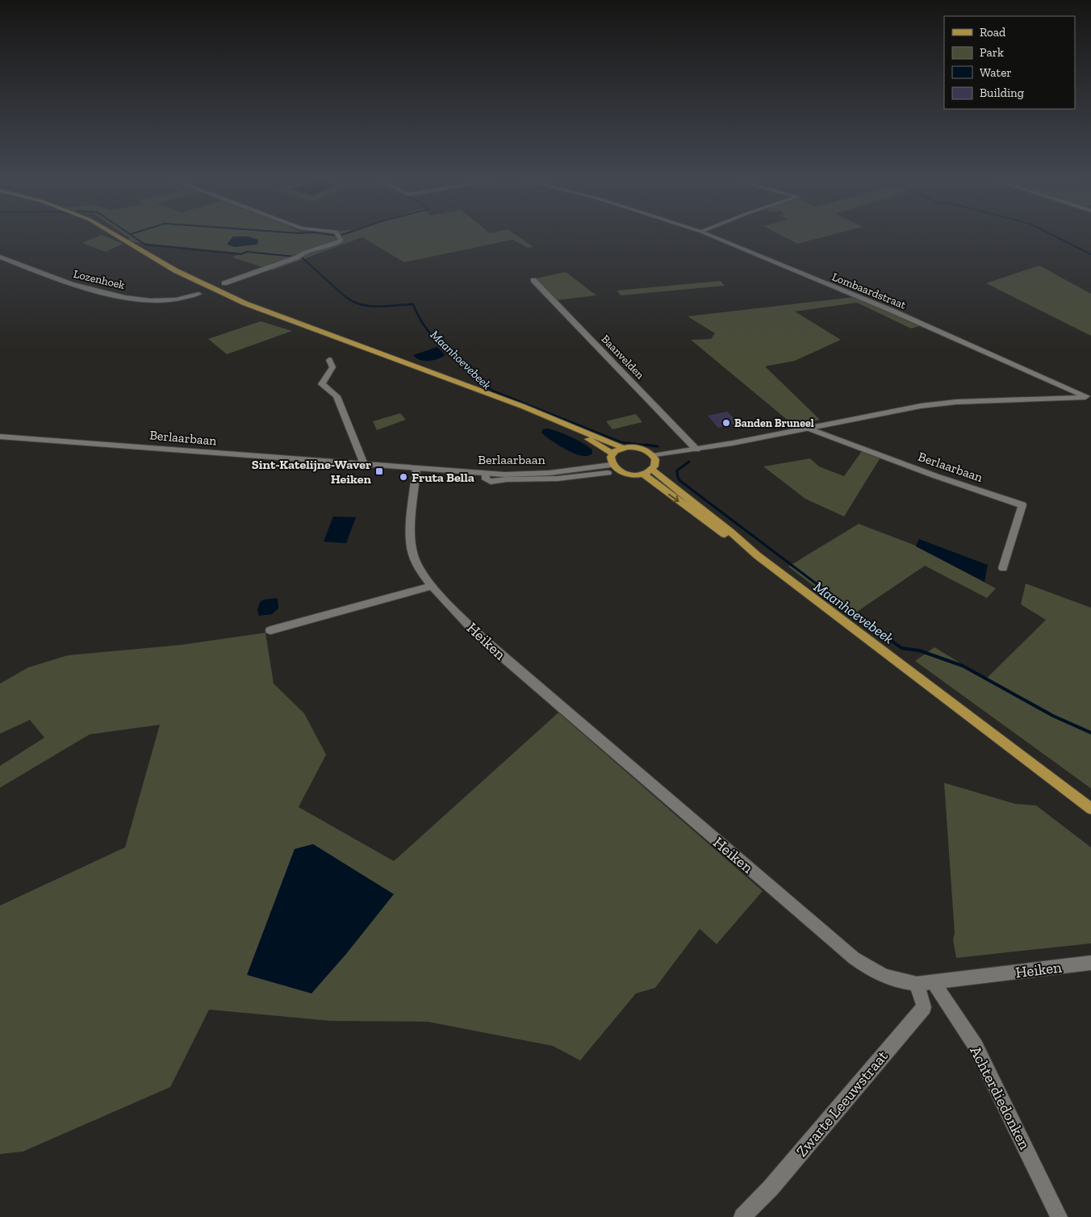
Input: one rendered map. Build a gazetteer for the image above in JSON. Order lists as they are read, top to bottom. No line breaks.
{"streets":{"street":["Lozenhoek","Lombaardstraat","Baanvelden","Berlaarbaan","Heiken","Achterdiedonken","Zwarte Leeuwstraat"]},"crossings":[["Berlaarbaan","Heiken"],["Heiken","Achterdiedonken"],["Heiken","Zwarte Leeuwstraat"]],"water":["Maanhoevebeek"],"places":{"other":["Banden Bruneel","Fruta Bella"],"transit":["Sint-Katelijne-Waver Heiken"]},"legend":["Road","Park","Water","Building"]}
